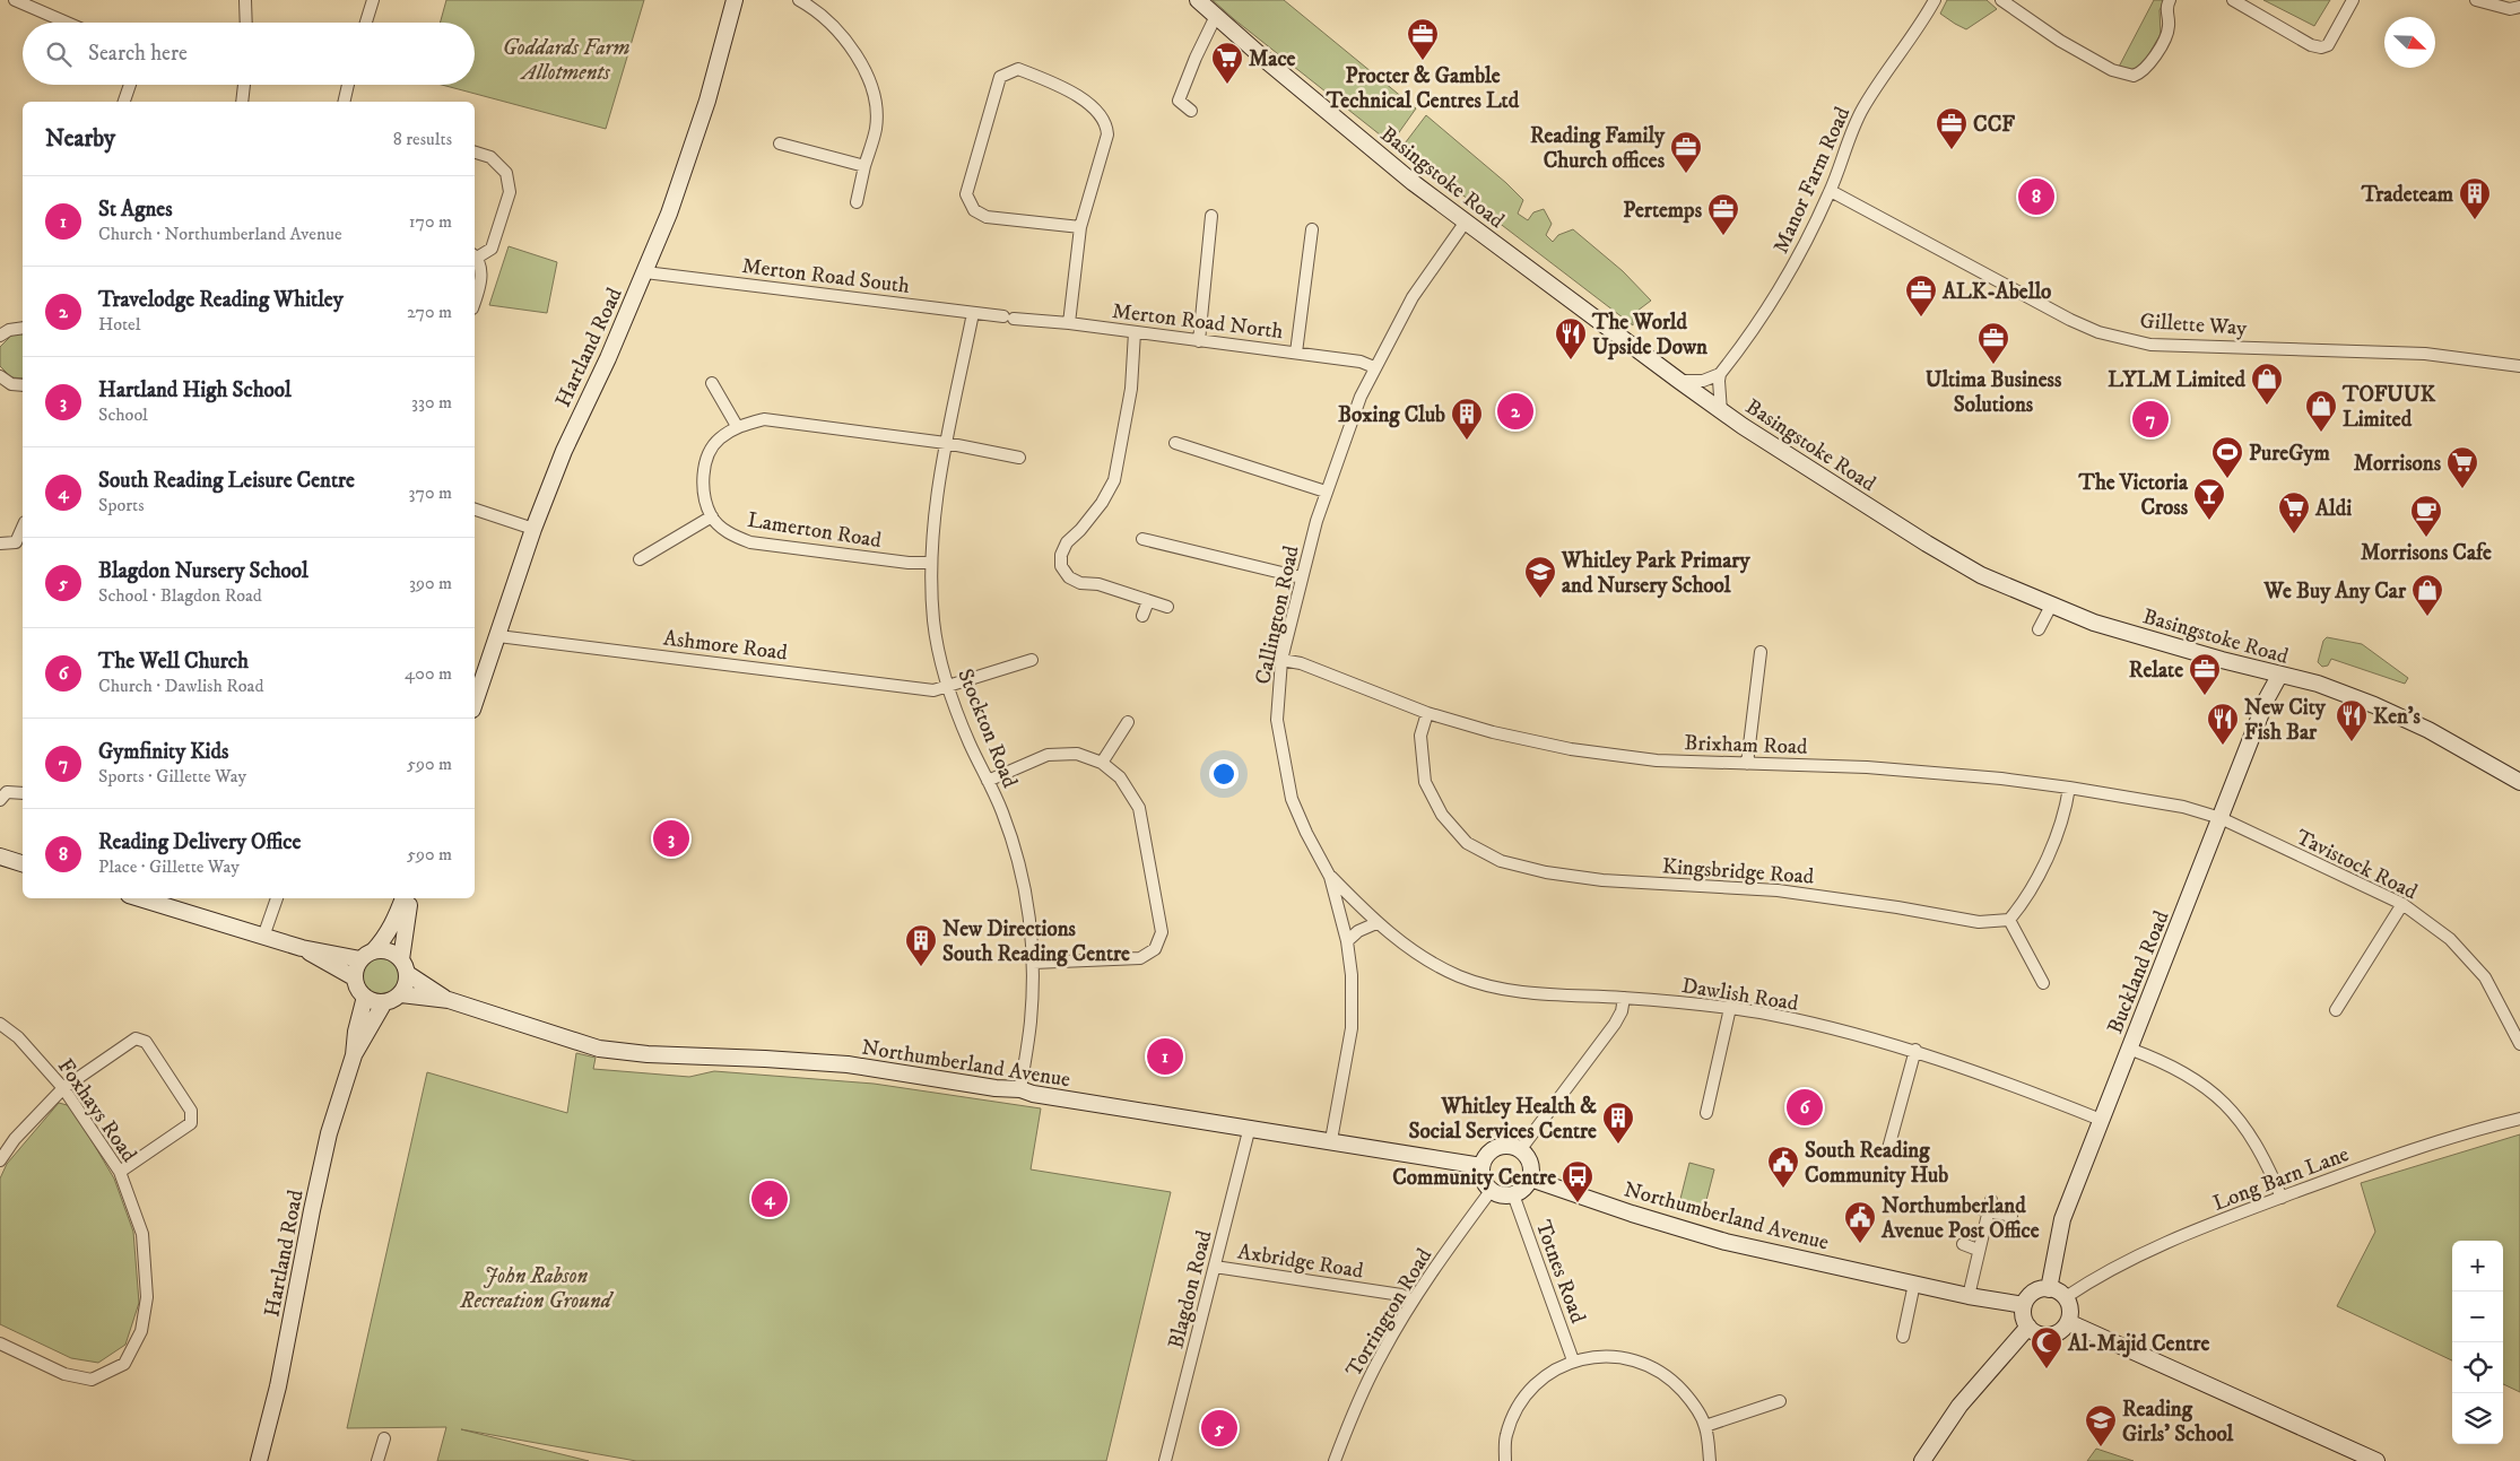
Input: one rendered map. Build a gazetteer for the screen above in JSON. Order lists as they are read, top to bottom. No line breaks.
{"streets":{"street":["Basingstoke Road","Manor Farm Road","Merton Road South","Merton Road North","Gillette Way","Hartland Road","Lamerton Road","Callington Road","Ashmore Road","Stockton Road","Brixham Road","Tavistock Road","Kingsbridge Road","Buckland Road","Dawlish Road","Northumberland Avenue","Foxhays Road","Long Barn Lane","Axbridge Road","Totnes Road","Blagdon Road","Torrington Road"]},"crossings":[["Basingstoke Road","Callington Road"],["Basingstoke Road","Buckland Road"],["Manor Farm Road","Gillette Way"],["Merton Road South","Merton Road North"],["Merton Road South","Hartland Road"],["Merton Road South","Stockton Road"],["Merton Road North","Callington Road"],["Hartland Road","Ashmore Road"],["Hartland Road","Northumberland Avenue"],["Lamerton Road","Stockton Road"],["Callington Road","Brixham Road"],["Callington Road","Dawlish Road"],["Callington Road","Northumberland Avenue"],["Ashmore Road","Stockton Road"],["Stockton Road","Northumberland Avenue"],["Brixham Road","Tavistock Road"],["Brixham Road","Kingsbridge Road"],["Brixham Road","Buckland Road"],["Tavistock Road","Buckland Road"],["Buckland Road","Dawlish Road"],["Buckland Road","Northumberland Avenue"],["Buckland Road","Long Barn Lane"],["Northumberland Avenue","Long Barn Lane"],["Northumberland Avenue","Totnes Road"],["Northumberland Avenue","Blagdon Road"],["Northumberland Avenue","Torrington Road"],["Axbridge Road","Blagdon Road"],["Axbridge Road","Torrington Road"],["Totnes Road","Torrington Road"]],"parks":["Goddards Farm Allotments","John Rabson Recreation Ground"],"places":{"office":["Procter & Gamble Technical Centres Ltd","CCF","Reading Family Church offices","Pertemps","ALK-Abello","Ultima Business Solutions","Relate"],"supermarket":["Mace","Morrisons","Aldi"],"building":["Tradeteam","Boxing Club","New Directions South Reading Centre","Whitley Health & Social Services Centre"],"restaurant":["The World Upside Down","Ken's","New City Fish Bar"],"shop":["LYLM Limited","TOFUUK Limited","We Buy Any Car"],"sports":["PureGym"],"bar":["The Victoria Cross"],"cafe":["Morrisons Cafe"],"school or university":["Whitley Park Primary and Nursery School","Reading Girls' School"],"public building":["South Reading Community Hub","Northumberland Avenue Post Office"],"bus stop":["Community Centre"],"mosque":["Al-Majid Centre"]},"north":"bottom right","page":{"search":"Search here","heading":["Nearby","8 results"],"list":[{"mark":"1","name":"St Agnes","note":"Church · Northumberland Avenue","value":"170 m"},{"mark":"2","name":"Travelodge Reading Whitley","note":"Hotel","value":"270 m"},{"mark":"3","name":"Hartland High School","note":"School","value":"330 m"},{"mark":"4","name":"South Reading Leisure Centre","note":"Sports","value":"370 m"},{"mark":"5","name":"Blagdon Nursery School","note":"School · Blagdon Road","value":"390 m"},{"mark":"6","name":"The Well Church","note":"Church · Dawlish Road","value":"400 m"},{"mark":"7","name":"Gymfinity Kids","note":"Sports · Gillette Way","value":"590 m"},{"mark":"8","name":"Reading Delivery Office","note":"Place · Gillette Way","value":"590 m"}],"pins":["8","2","7","3","1","6","4","5"],"map_buttons":["+","−"]}}
